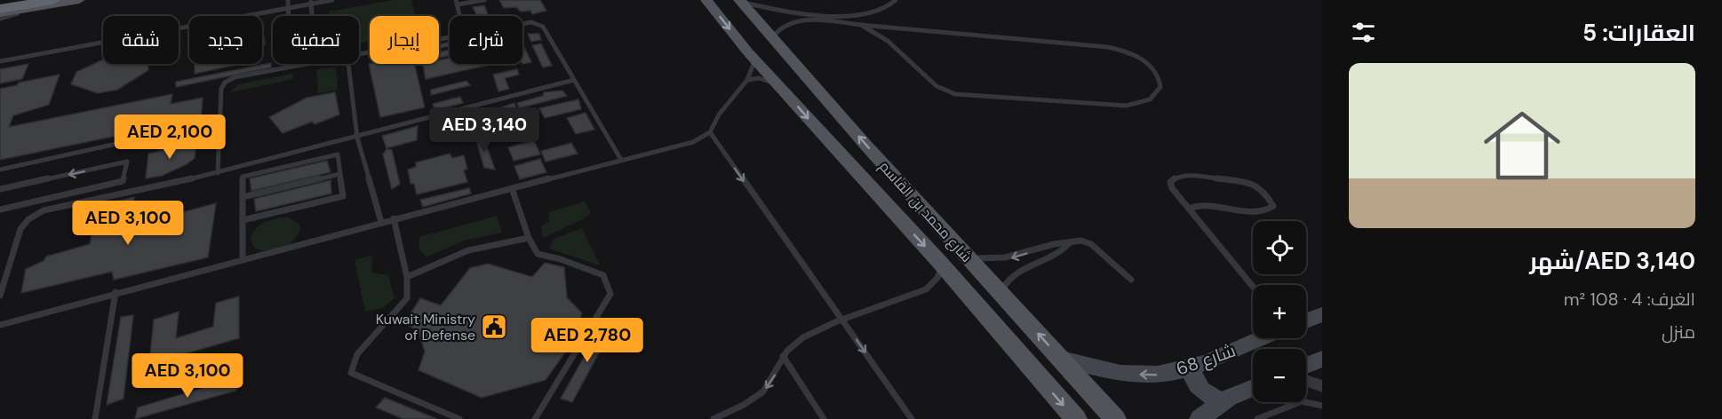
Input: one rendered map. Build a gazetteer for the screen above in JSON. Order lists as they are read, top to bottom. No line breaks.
{"streets":{"main road":["شارع محمد بن القاسم"],"street":["شارع 68"]},"crossings":[["شارع محمد بن القاسم","شارع 68"]],"one_way":["شارع 68"],"places":{"public building":["Kuwait Ministry of Defense"]},"page":{"heading":"العقارات: 5","chip":["شراء","إيجار","تصفية","جديد","شقة"],"list":[{"name":"AED 3,140/شهر","note":"الغرف: 4 · 108 m² · منزل"}],"price":["AED 3,140","AED 2,100","AED 3,100","AED 2,780","AED 3,100"],"map_buttons":["+","−"]}}
